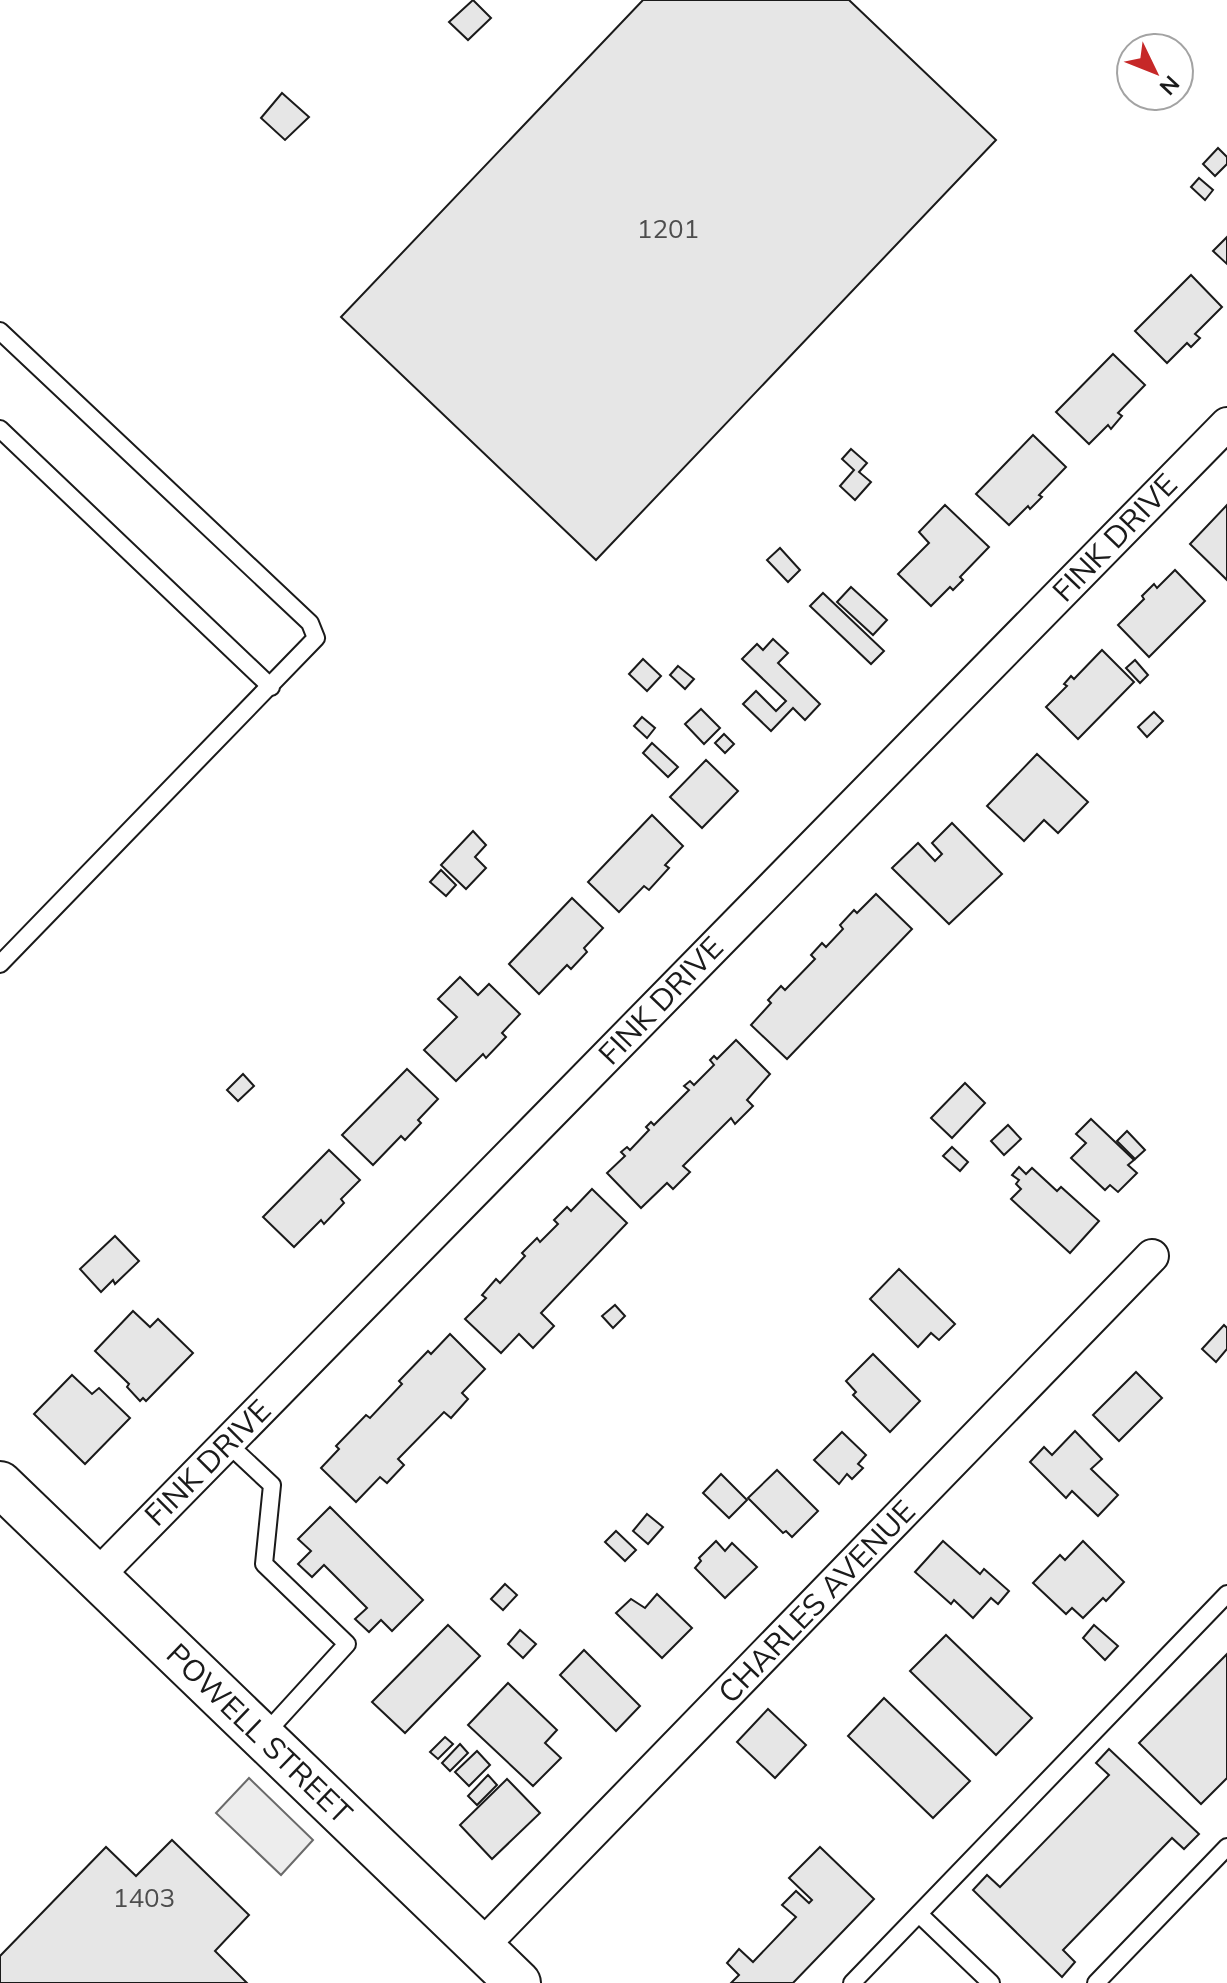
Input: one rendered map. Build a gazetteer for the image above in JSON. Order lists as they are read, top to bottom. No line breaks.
{"streets":{"street":["FINK DRIVE","CHARLES AVENUE","POWELL STREET"]},"crossings":[["FINK DRIVE","POWELL STREET"],["CHARLES AVENUE","POWELL STREET"]],"house_numbers":["1201","1403"],"north":"bottom right"}
